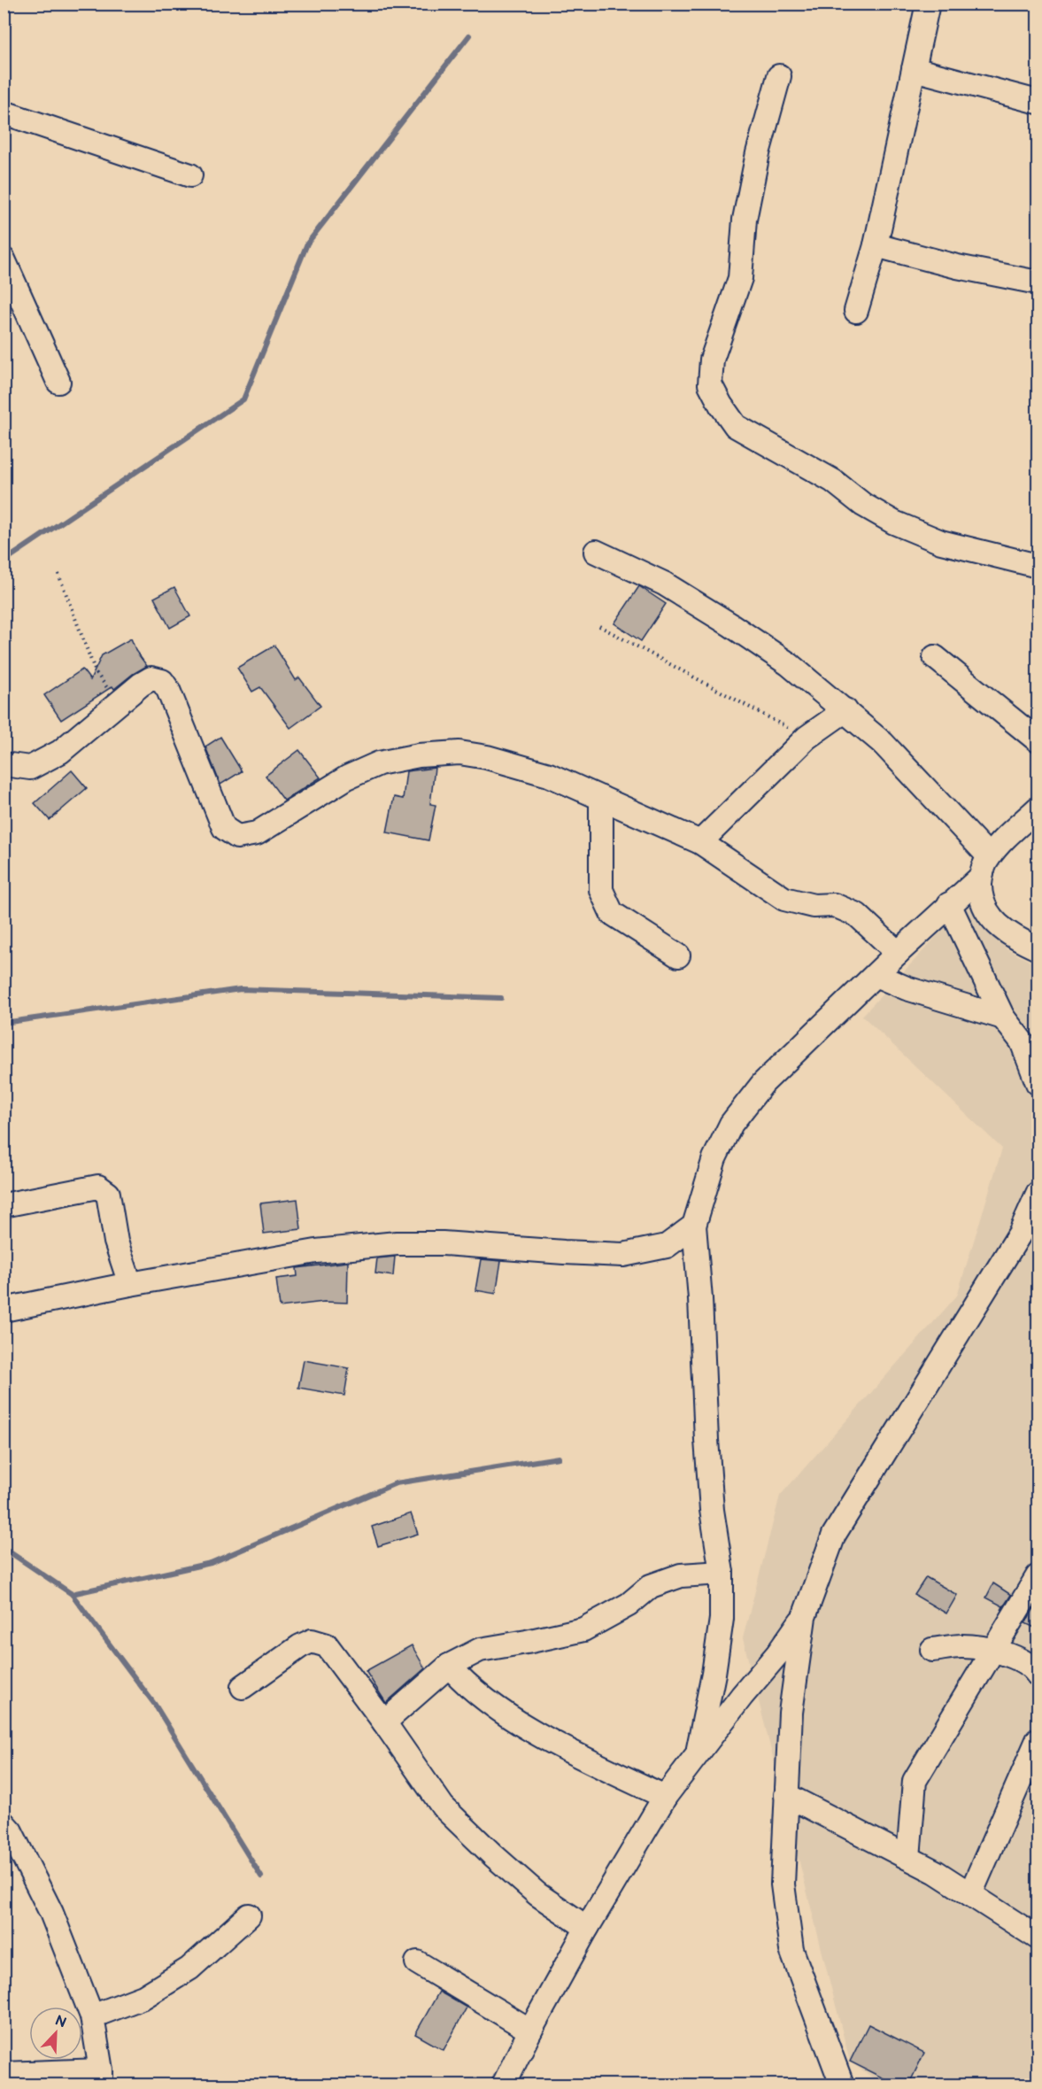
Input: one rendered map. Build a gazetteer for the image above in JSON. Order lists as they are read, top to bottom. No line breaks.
{"north":"top right"}
